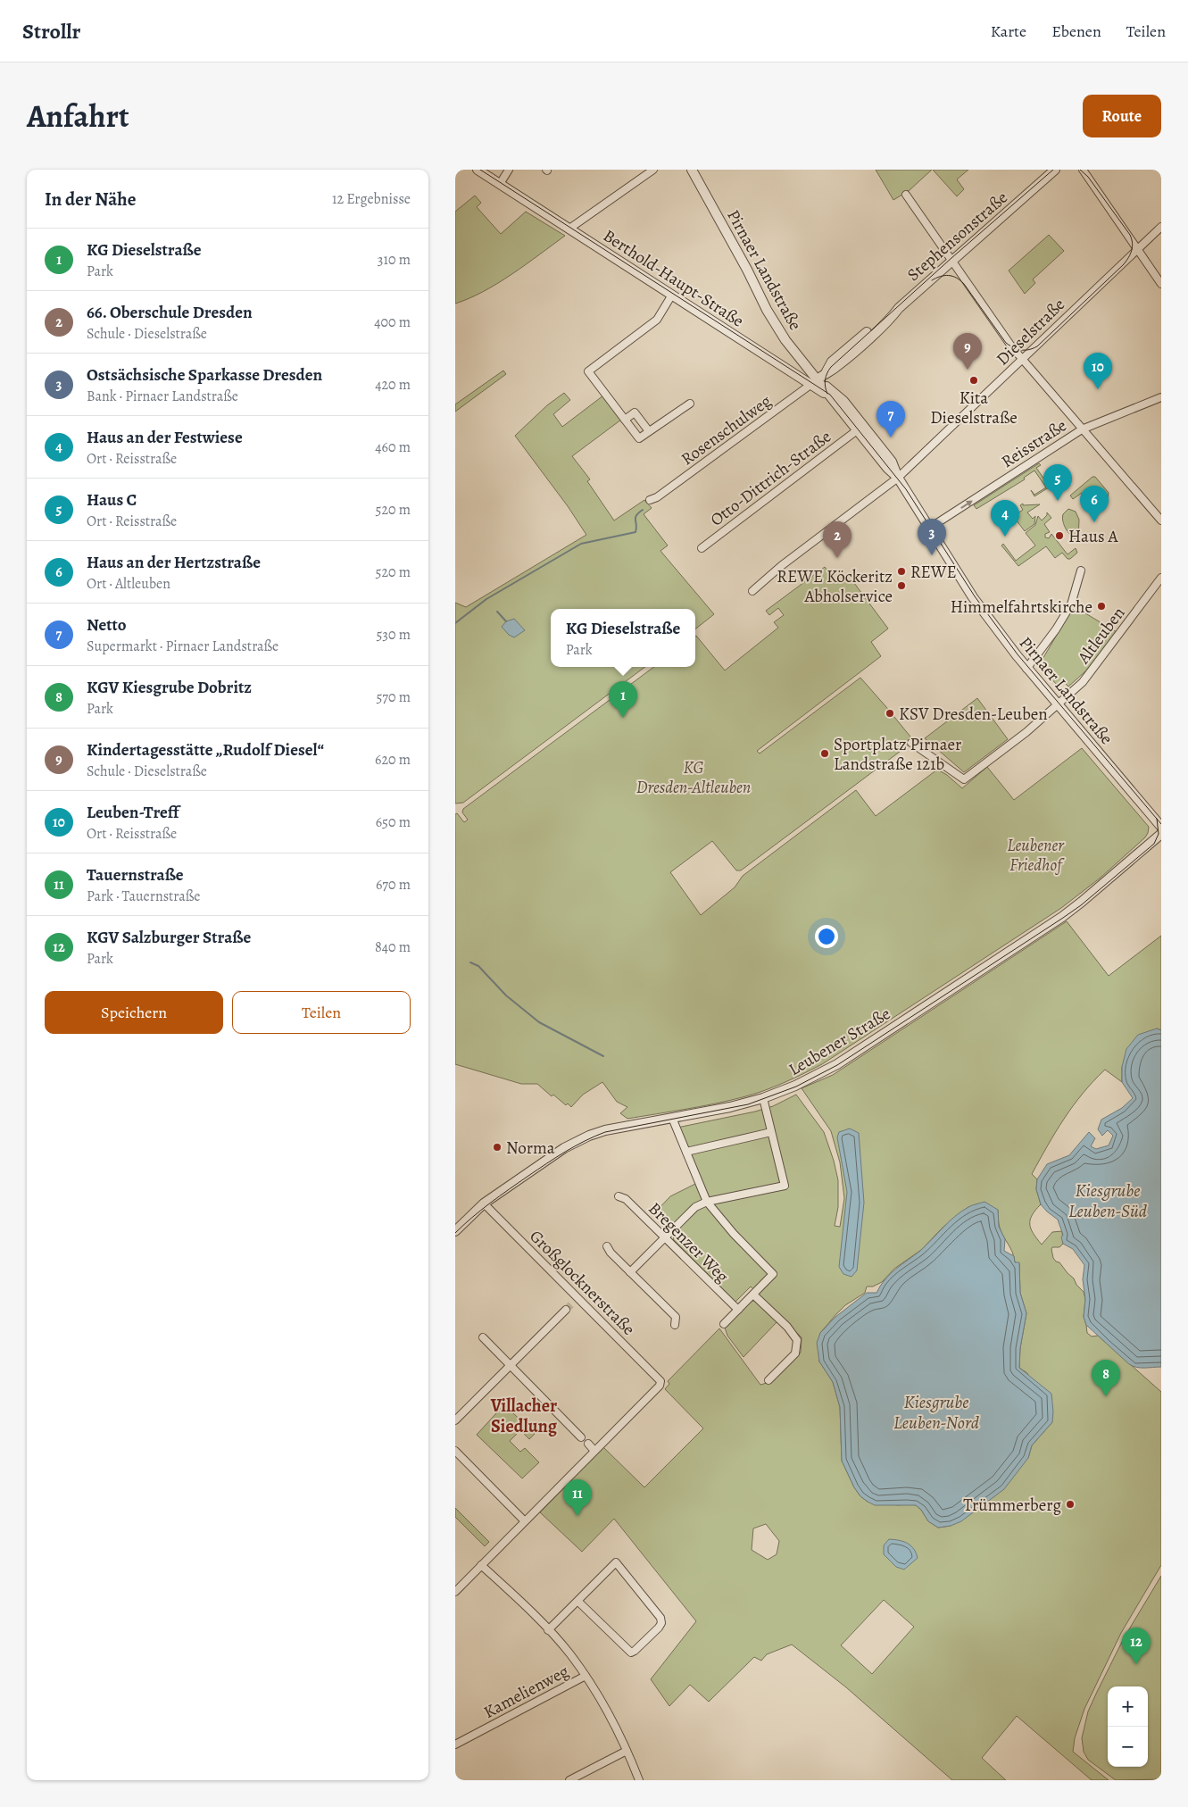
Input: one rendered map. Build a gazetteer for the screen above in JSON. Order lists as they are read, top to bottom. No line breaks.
{"streets":{"street":["Stephensonstraße","Pirnaer Landstraße","Berthold-Haupt-Straße","Dieselstraße","Rosenschulweg","Reisstraße","Otto-Dittrich-Straße","Altleuben","Leubener Straße","Bregenzer Weg","Großglocknerstraße","Kamelienweg"]},"crossings":[["Stephensonstraße","Pirnaer Landstraße"],["Stephensonstraße","Berthold-Haupt-Straße"],["Stephensonstraße","Rosenschulweg"],["Pirnaer Landstraße","Berthold-Haupt-Straße"],["Pirnaer Landstraße","Dieselstraße"],["Pirnaer Landstraße","Rosenschulweg"],["Pirnaer Landstraße","Reisstraße"],["Pirnaer Landstraße","Otto-Dittrich-Straße"],["Pirnaer Landstraße","Altleuben"],["Berthold-Haupt-Straße","Rosenschulweg"],["Leubener Straße","Großglocknerstraße"]],"one_way":["Reisstraße"],"districts":["Villacher Siedlung"],"water":["Kiesgrube Leuben-Süd","Kiesgrube Leuben-Nord"],"parks":["KG Dresden-Altleuben","Leubener Friedhof"],"places":["Kita Dieselstraße","Haus A","REWE","REWE Köckeritz Abholservice","Himmelfahrtskirche","KSV Dresden-Leuben","Sportplatz Pirnaer Landstraße 121b","Norma","Trümmerberg"],"page":{"header":"Strollr","nav":["Karte","Ebenen","Teilen"],"title":"Anfahrt","buttons":["Route",["Speichern","Teilen"]],"heading":["In der Nähe","12 Ergebnisse"],"list":[{"mark":"1","name":"KG Dieselstraße","note":"Park","value":"310 m"},{"mark":"2","name":"66. Oberschule Dresden","note":"Schule · Dieselstraße","value":"400 m"},{"mark":"3","name":"Ostsächsische Sparkasse Dresden","note":"Bank · Pirnaer Landstraße","value":"420 m"},{"mark":"4","name":"Haus an der Festwiese","note":"Ort · Reisstraße","value":"460 m"},{"mark":"5","name":"Haus C","note":"Ort · Reisstraße","value":"520 m"},{"mark":"6","name":"Haus an der Hertzstraße","note":"Ort · Altleuben","value":"520 m"},{"mark":"7","name":"Netto","note":"Supermarkt · Pirnaer Landstraße","value":"530 m"},{"mark":"8","name":"KGV Kiesgrube Dobritz","note":"Park","value":"570 m"},{"mark":"9","name":"Kindertagesstätte „Rudolf Diesel“","note":"Schule · Dieselstraße","value":"620 m"},{"mark":"10","name":"Leuben-Treff","note":"Ort · Reisstraße","value":"650 m"},{"mark":"11","name":"Tauernstraße","note":"Park · Tauernstraße","value":"670 m"},{"mark":"12","name":"KGV Salzburger Straße","note":"Park","value":"840 m"}],"pins":["9","10","7","5","6","4","3","2","1","8","11","12"],"popup":["KG Dieselstraße","Park"],"map_buttons":["+","−"]}}
